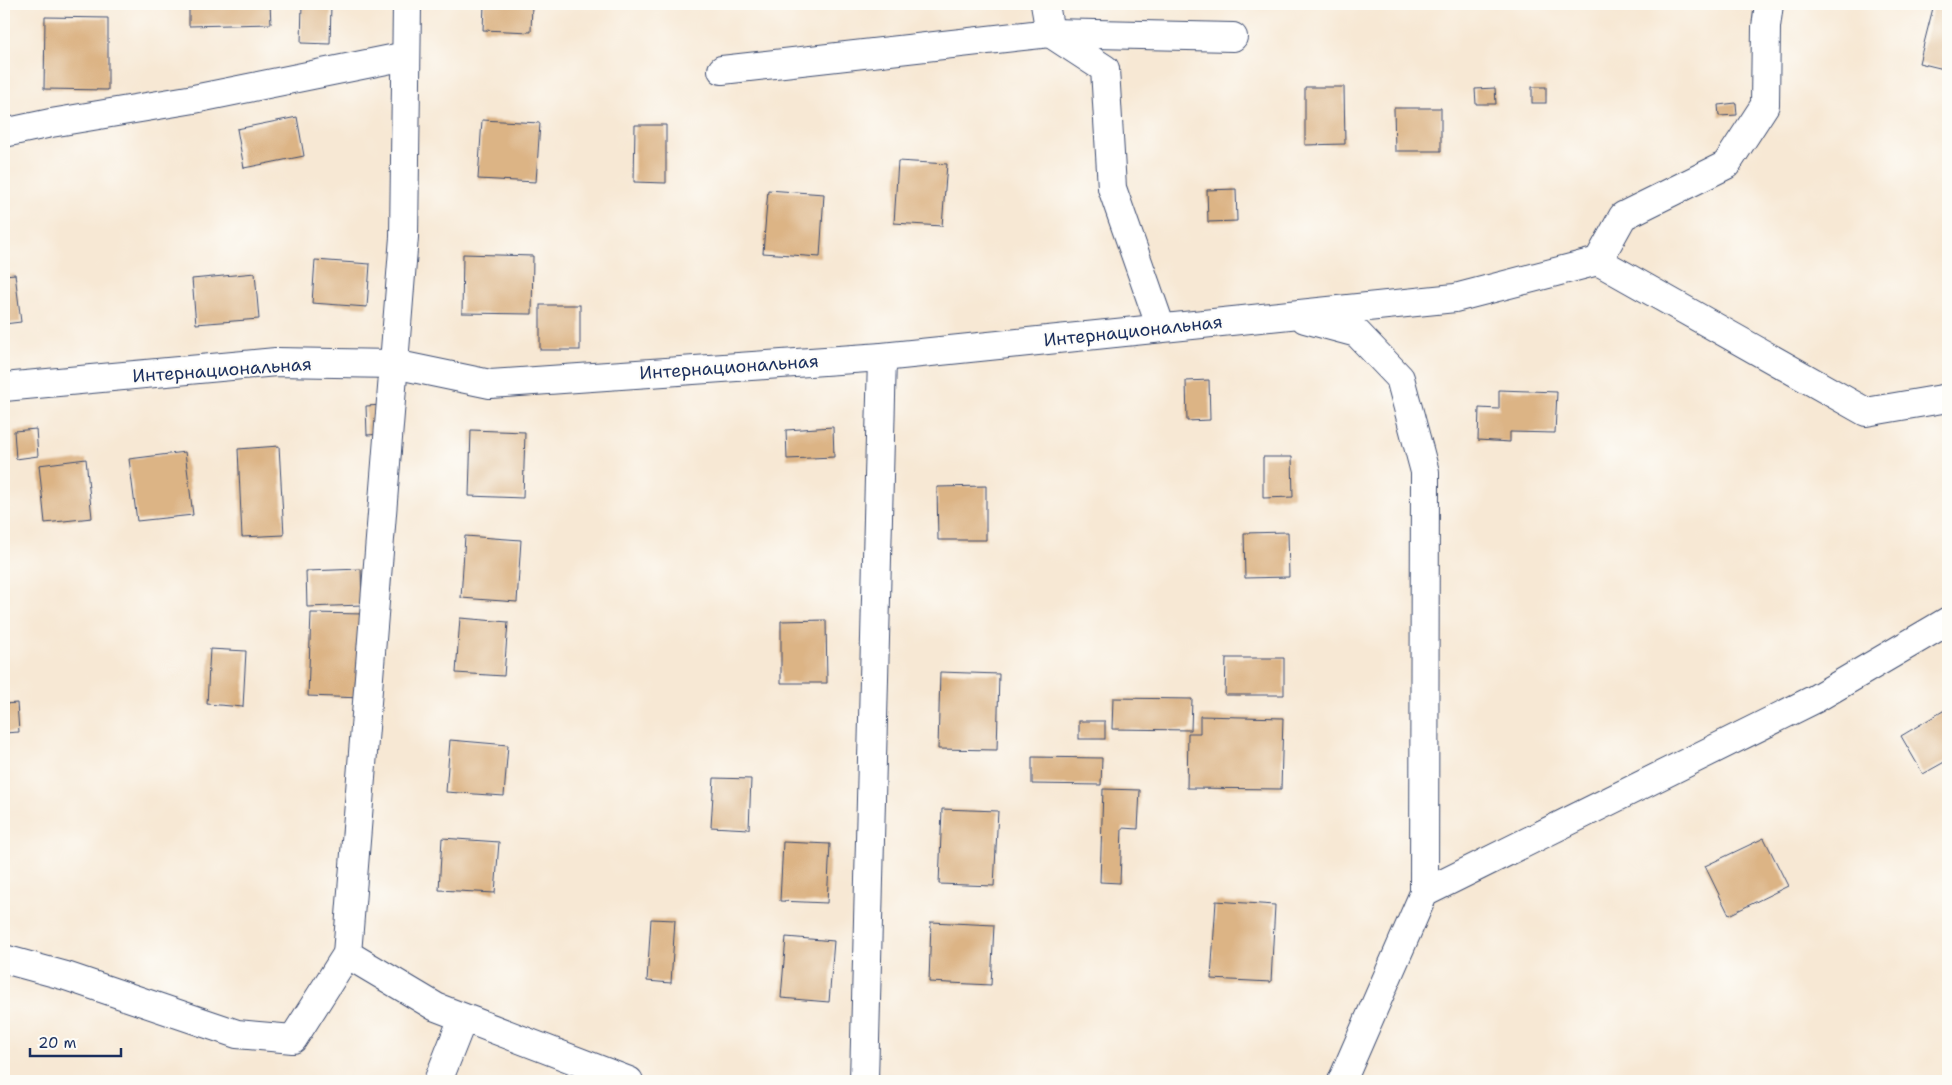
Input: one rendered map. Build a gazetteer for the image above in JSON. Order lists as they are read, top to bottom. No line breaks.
{"streets":{"street":["Интернациональная"]},"scale_bar":"20 m"}
